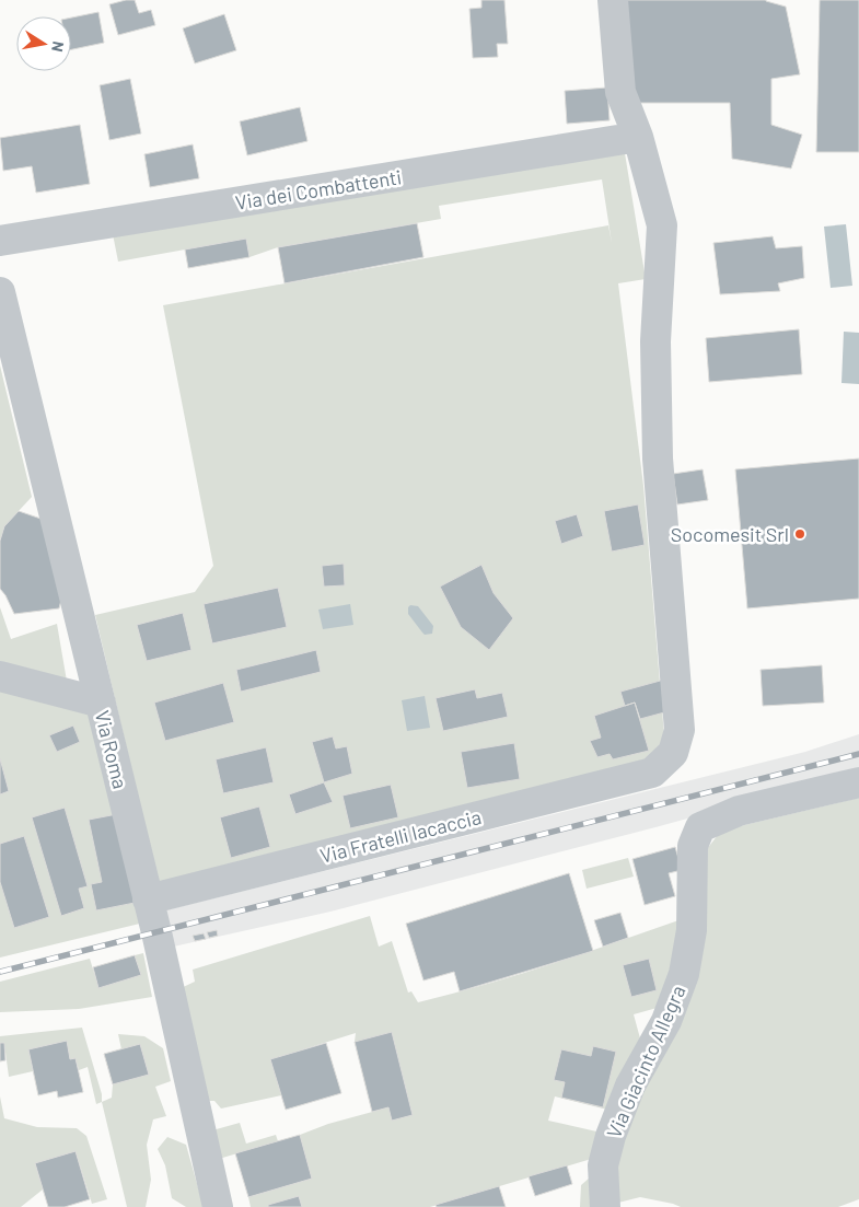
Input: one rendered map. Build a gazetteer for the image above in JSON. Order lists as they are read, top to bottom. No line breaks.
{"streets":{"street":["Via dei Combattenti","Via Roma","Via Fratelli Iacaccia","Via Giacinto Allegra"]},"crossings":[["Via dei Combattenti","Via Fratelli Iacaccia"],["Via Roma","Via Fratelli Iacaccia"]],"places":["Socomesit Srl"],"north":"right"}
